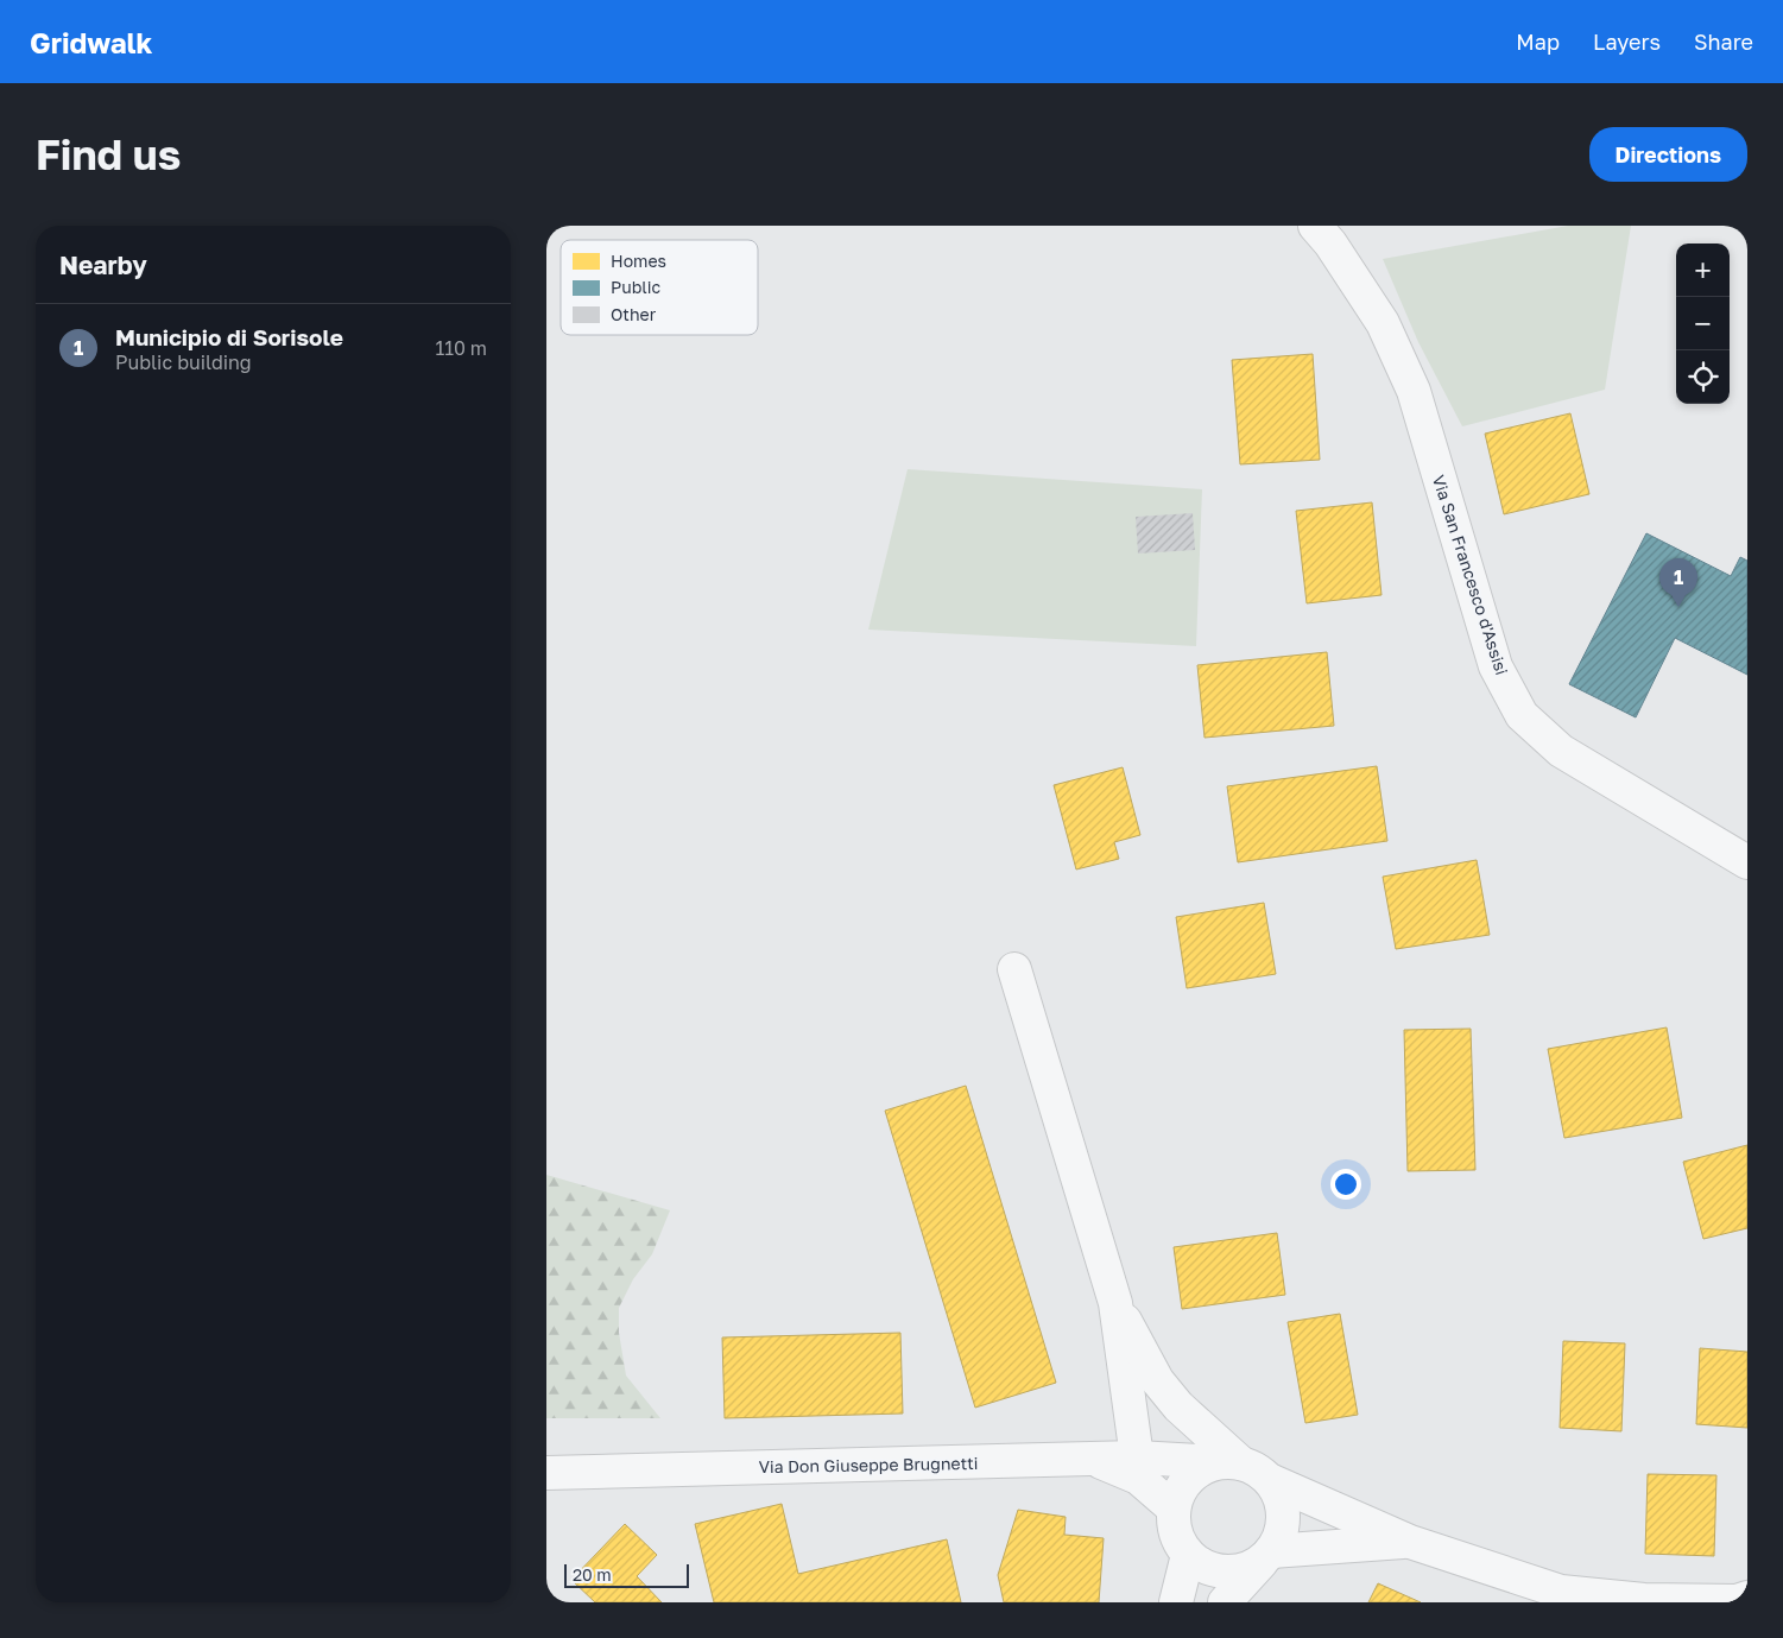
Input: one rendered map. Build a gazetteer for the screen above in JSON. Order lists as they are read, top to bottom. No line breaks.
{"streets":{"street":["Via San Francesco d'Assisi","Via Don Giuseppe Brugnetti"]},"legend":["Homes","Public","Other"],"scale_bar":"20 m","page":{"header":"Gridwalk","nav":["Map","Layers","Share"],"buttons":"Directions","title":"Find us","heading":"Nearby","map_buttons":["+","−"],"list":[{"mark":"1","name":"Municipio di Sorisole","note":"Public building","value":"110 m"}],"pins":"1","scale":"20 m"}}
